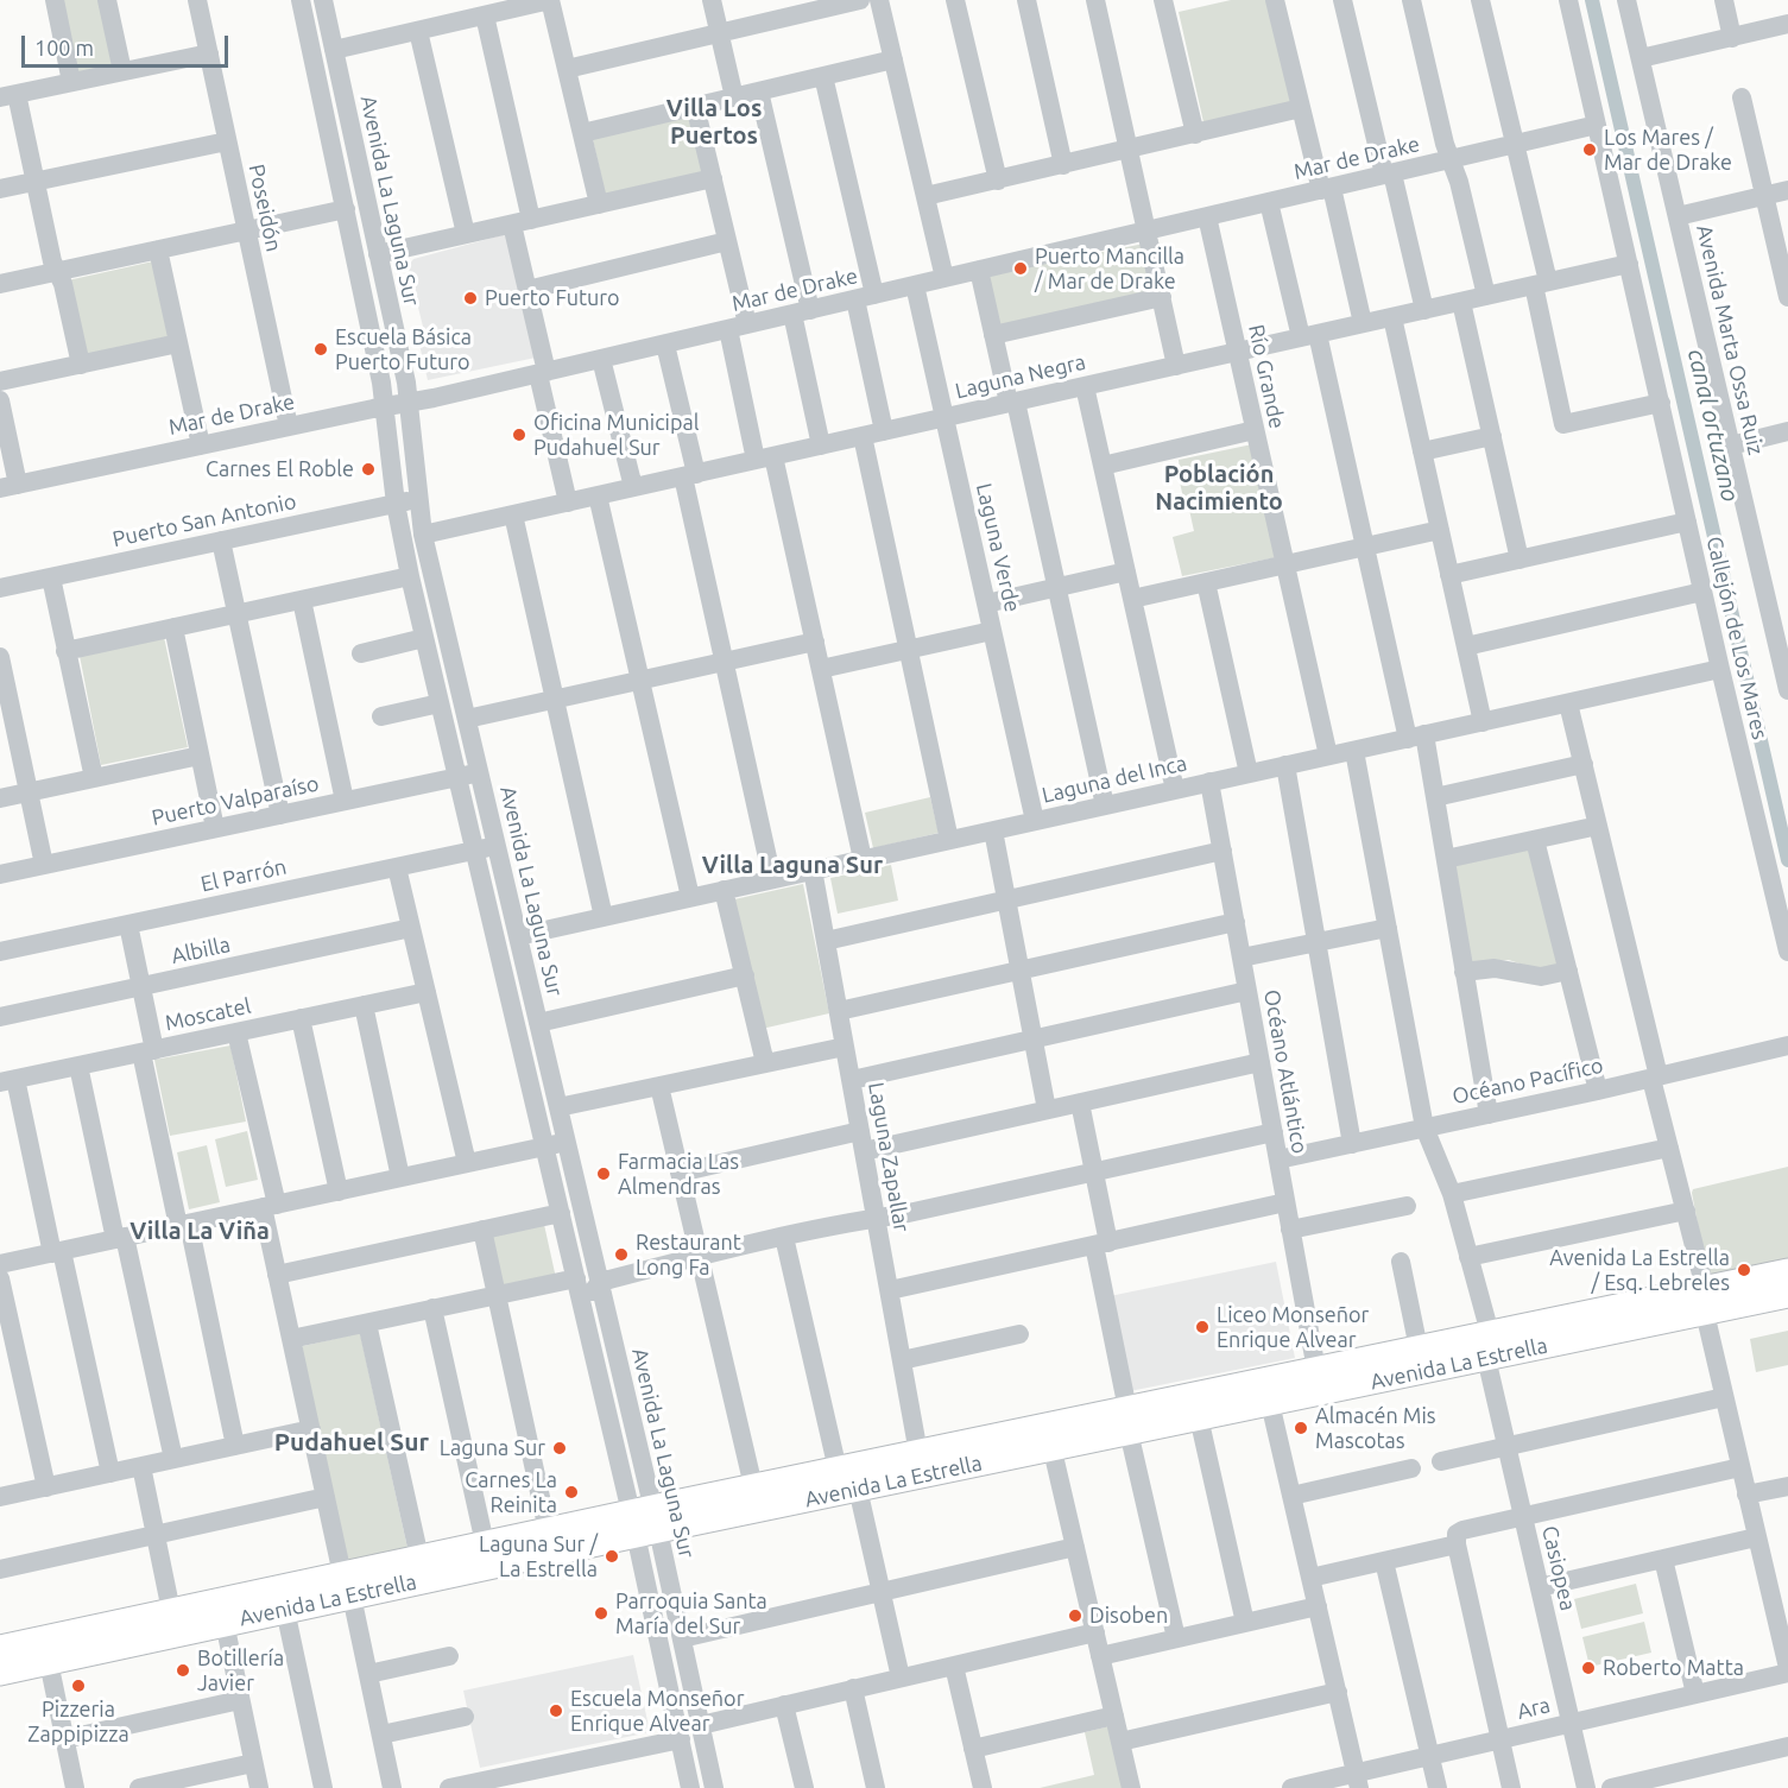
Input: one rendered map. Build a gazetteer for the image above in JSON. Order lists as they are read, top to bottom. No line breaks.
{"streets":{"main road":["Avenida La Estrella"],"street":["Mar de Drake","Avenida La Laguna Sur","Poseidón","Avenida Marta Ossa Ruiz","Laguna Negra","Río Grande","Puerto San Antonio","Laguna Verde","Callejón de Los Mares","Laguna del Inca","Puerto Valparaíso","El Parrón","Albilla","Moscatel","Océano Atlántico","Océano Pacífico","Laguna Zapallar","Casiopea","Ara"]},"crossings":[["Mar de Drake","Avenida La Laguna Sur"],["Mar de Drake","Poseidón"],["Mar de Drake","Río Grande"],["Mar de Drake","Laguna Verde"],["Mar de Drake","Callejón de Los Mares"],["Avenida La Laguna Sur","Laguna Negra"],["Avenida La Laguna Sur","Puerto San Antonio"],["Avenida La Laguna Sur","Laguna del Inca"],["Avenida La Laguna Sur","Puerto Valparaíso"],["Avenida La Laguna Sur","El Parrón"],["Avenida La Laguna Sur","Avenida La Estrella"],["Laguna Negra","Río Grande"],["Laguna Negra","Laguna Verde"],["Laguna Negra","Callejón de Los Mares"],["Río Grande","Laguna del Inca"],["Laguna Verde","Laguna del Inca"],["Callejón de Los Mares","Laguna del Inca"],["Laguna del Inca","Océano Atlántico"],["Laguna del Inca","Laguna Zapallar"],["Laguna del Inca","Casiopea"],["Océano Atlántico","Océano Pacífico"],["Océano Atlántico","Avenida La Estrella"],["Océano Pacífico","Casiopea"],["Laguna Zapallar","Avenida La Estrella"],["Avenida La Estrella","Casiopea"],["Casiopea","Ara"]],"districts":["Villa Los Puertos","Población Nacimiento","Villa Laguna Sur","Villa La Viña","Pudahuel Sur"],"water":["canal ortuzano"],"places":["Los Mares / Mar de Drake","Puerto Mancilla / Mar de Drake","Puerto Futuro","Escuela Básica Puerto Futuro","Oficina Municipal Pudahuel Sur","Carnes El Roble","Farmacia Las Almendras","Restaurant Long Fa","Avenida La Estrella / Esq. Lebreles","Liceo Monseñor Enrique Alvear","Almacén Mis Mascotas","Laguna Sur","Carnes La Reinita","Laguna Sur / La Estrella","Parroquia Santa María del Sur","Disoben","Roberto Matta","Botillería Javier","Pizzeria Zappipizza","Escuela Monseñor Enrique Alvear"],"scale_bar":"100 m"}
